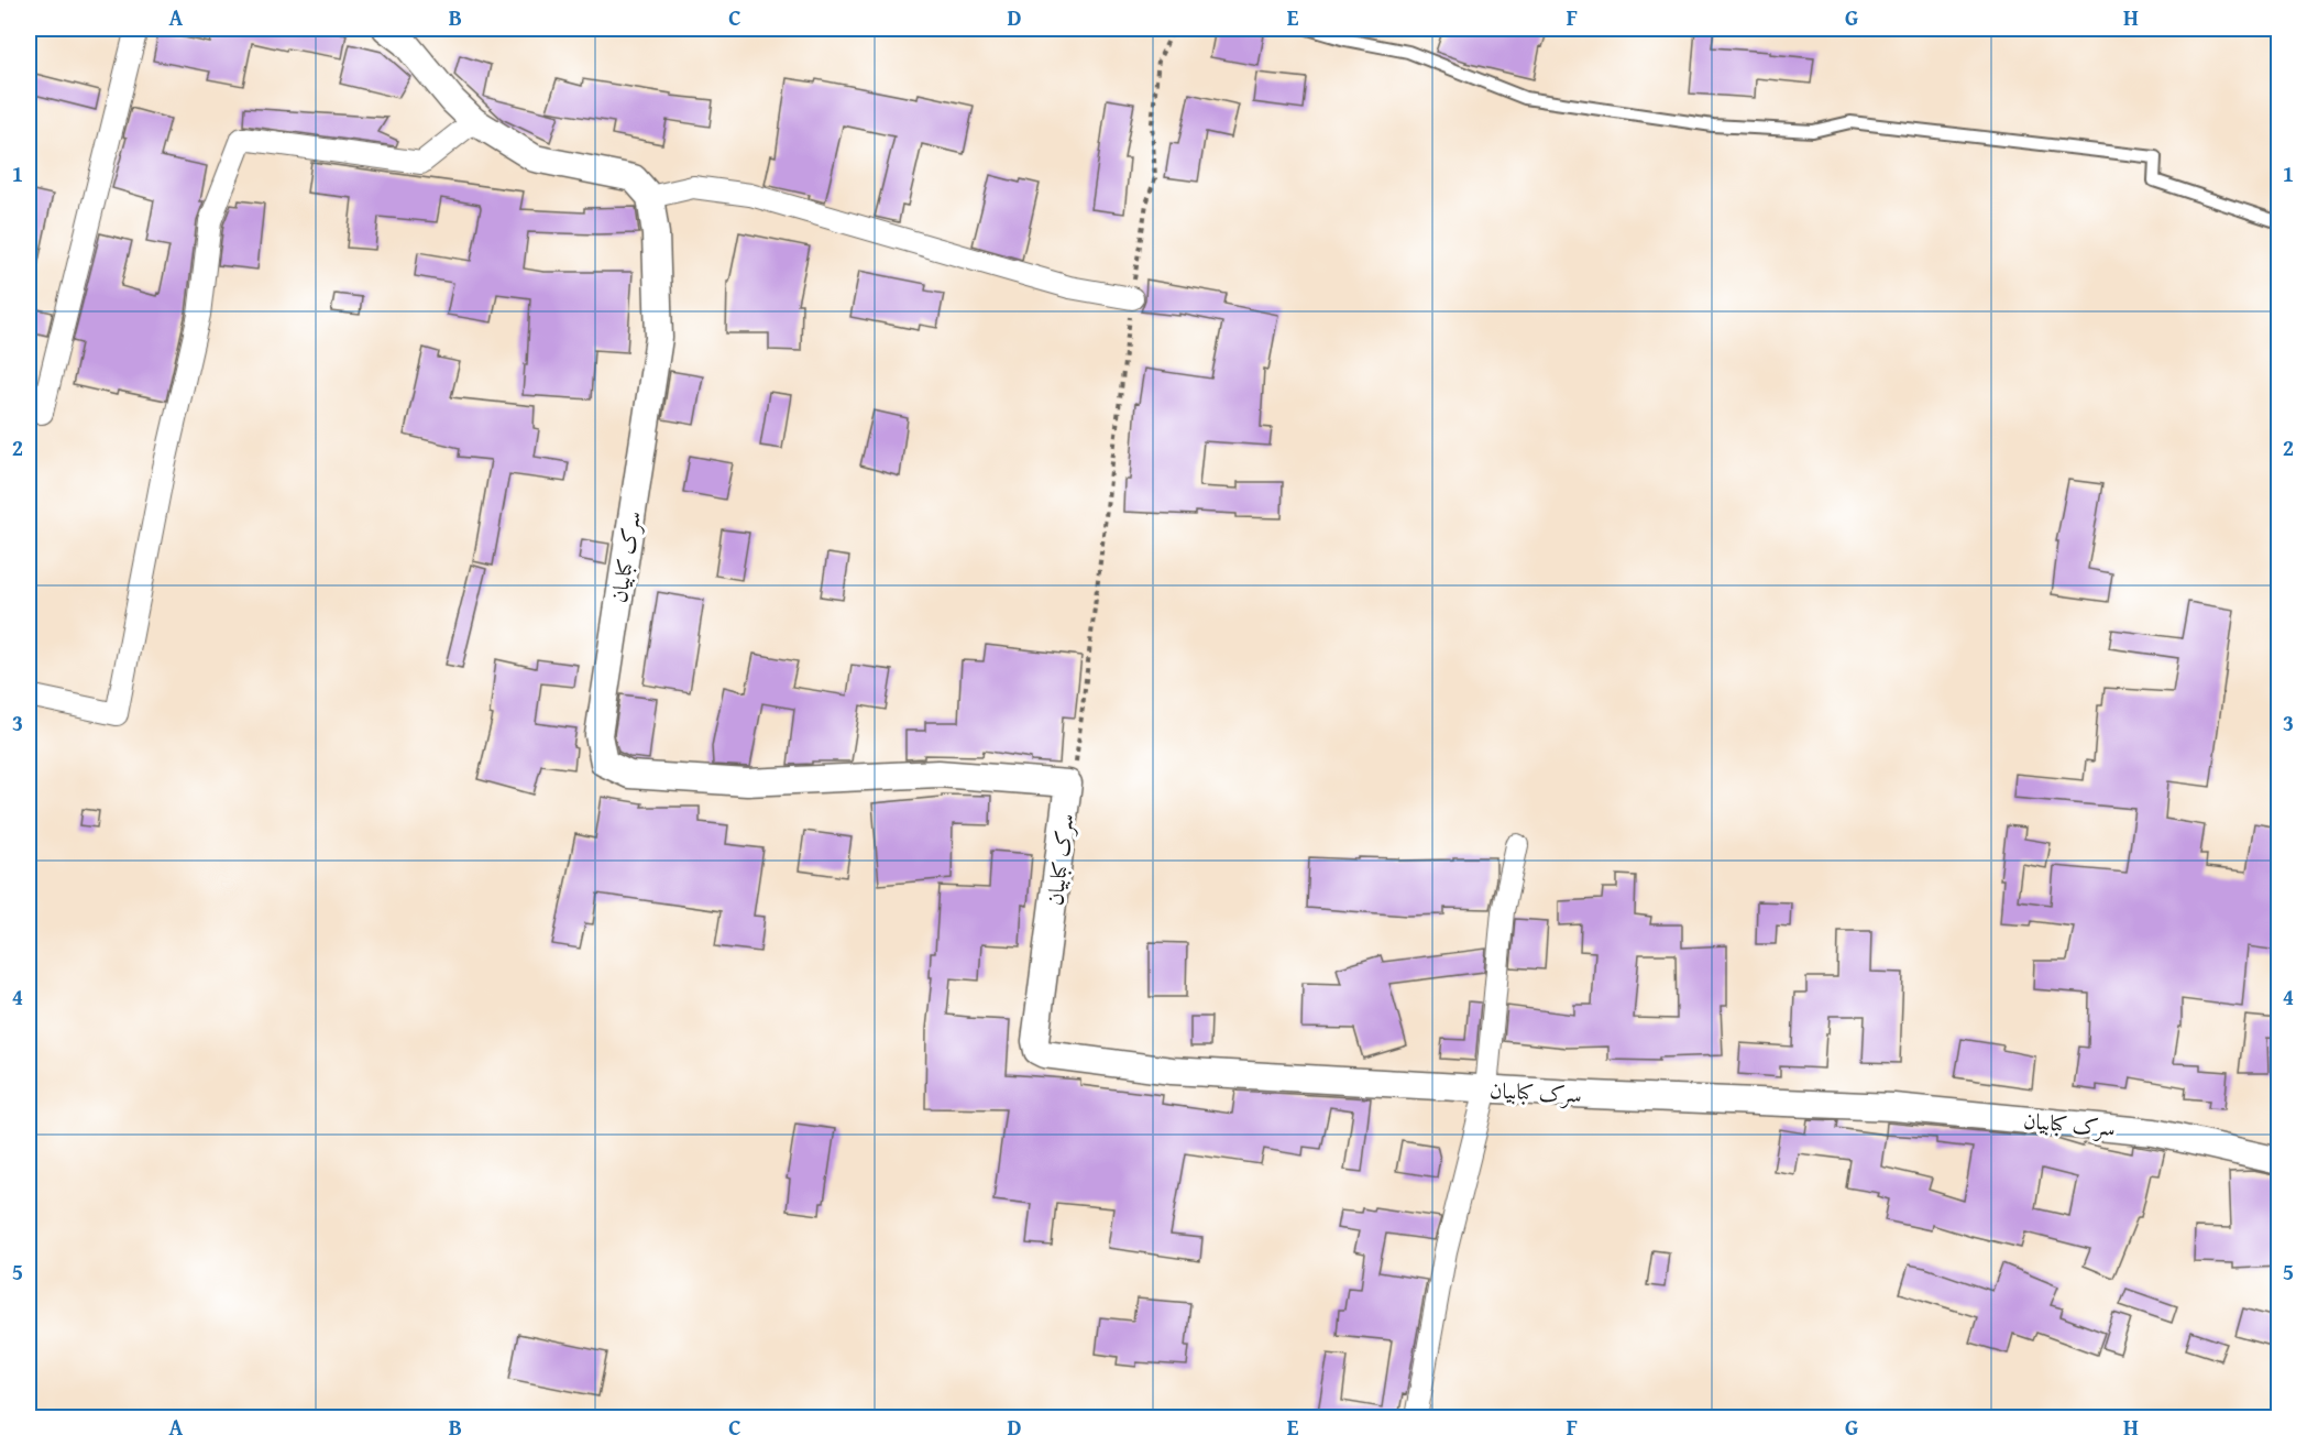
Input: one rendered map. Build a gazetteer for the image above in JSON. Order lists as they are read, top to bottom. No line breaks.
{"streets":{"street":["سرک کبابیان"]},"grid":{"columns":["A","B","C","D","E","F","G","H"],"rows":["1","2","3","4","5"]}}
